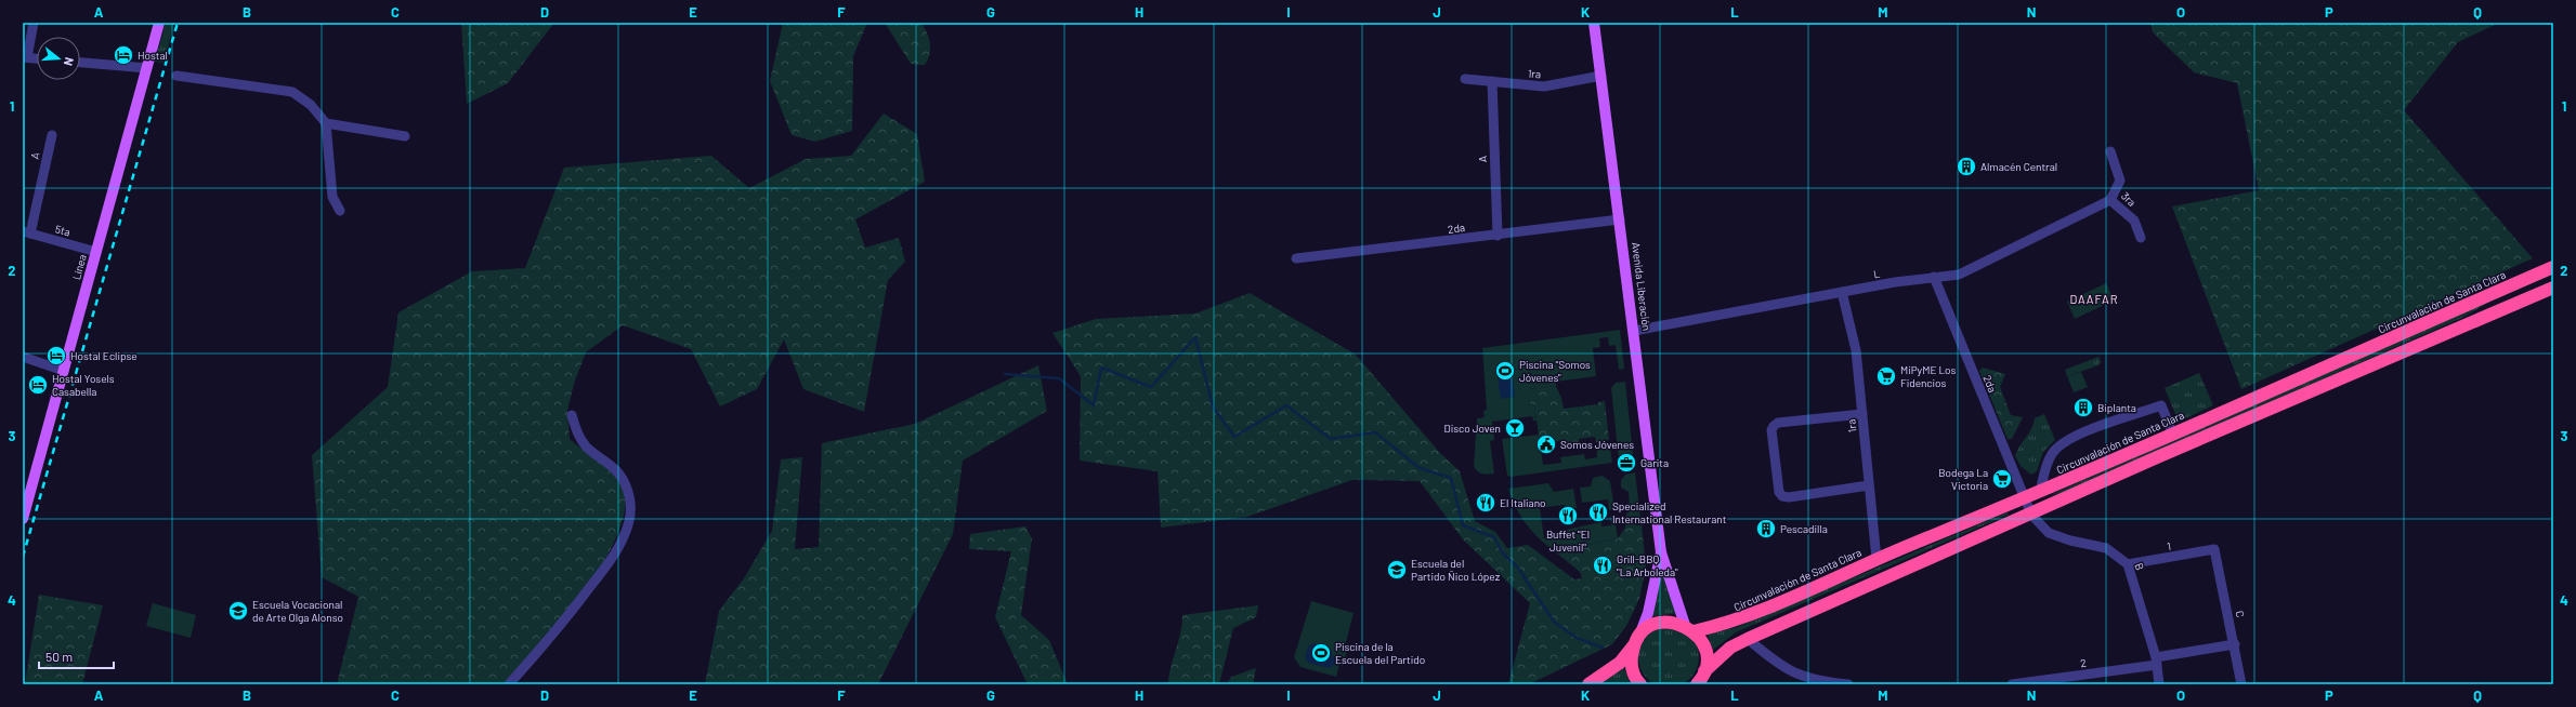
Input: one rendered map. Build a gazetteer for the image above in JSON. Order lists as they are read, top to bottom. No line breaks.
{"streets":{"highway":["Circunvalación de Santa Clara"],"main road":["Línea","Avenida Liberación"],"street":["1ra","A","3ra","2da","5ta","L","1","B","C","2"]},"crossings":[["1ra","A"],["1ra","L"],["1ra","Avenida Liberación"],["1ra","Circunvalación de Santa Clara"],["A","2da"],["A","5ta"],["3ra","L"],["2da","L"],["2da","Avenida Liberación"],["2da","Circunvalación de Santa Clara"],["2da","B"],["5ta","Línea"],["L","Avenida Liberación"],["Avenida Liberación","Circunvalación de Santa Clara"],["1","B"],["1","C"],["B","2"],["C","2"]],"districts":["DAAFAR"],"places":{"hotel":["Hostal","Hostal Eclipse","Hostal Yosels Casabella"],"building":["Almacén Central","Biplanta","Pescadilla"],"sports":["Piscina \"Somos Jóvenes\"","Piscina de la Escuela del Partido"],"supermarket":["MiPyME Los Fidencios","Bodega La Victoria"],"bar":["Disco Joven"],"public building":["Somos Jóvenes"],"office":["Garita"],"restaurant":["El Italiano","Specialized International Restaurant","Buffet \"El Juvenil\"","Grill-BBQ \"La Arboleda\""],"school or university":["Escuela del Partido Ñico López","Escuela Vocacional de Arte Olga Alonso"]},"scale_bar":"50 m","north":"right","grid":{"columns":["A","B","C","D","E","F","G","H","I","J","K","L","M","N","O","P","Q"],"rows":["1","2","3","4"]}}
